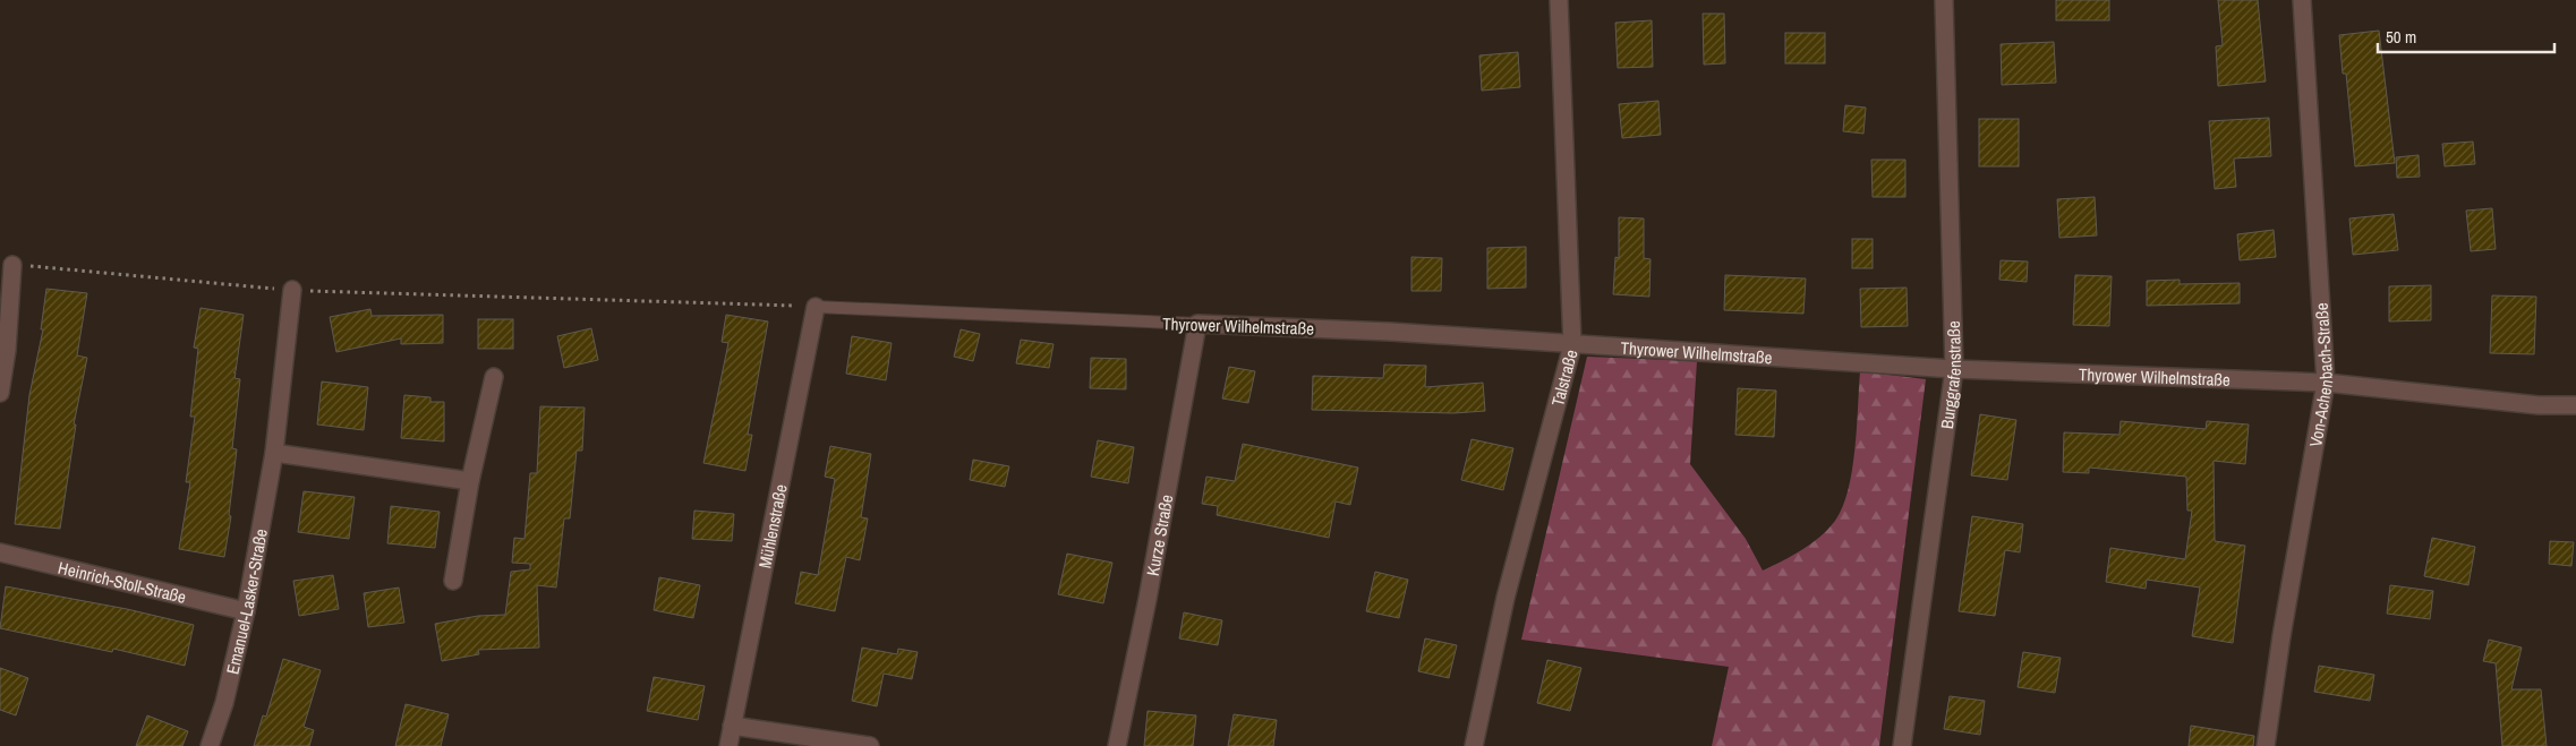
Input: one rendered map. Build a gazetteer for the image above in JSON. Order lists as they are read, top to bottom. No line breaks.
{"streets":{"street":["Thyrower Wilhelmstraße","Burggrafenstraße","Von-Achenbach-Straße","Talstraße","Mühlenstraße","Kurze Straße","Heinrich-Stoll-Straße","Emanuel-Lasker-Straße"]},"crossings":[["Thyrower Wilhelmstraße","Burggrafenstraße"],["Thyrower Wilhelmstraße","Von-Achenbach-Straße"],["Thyrower Wilhelmstraße","Talstraße"],["Thyrower Wilhelmstraße","Mühlenstraße"],["Thyrower Wilhelmstraße","Kurze Straße"],["Heinrich-Stoll-Straße","Emanuel-Lasker-Straße"]],"scale_bar":"50 m"}
